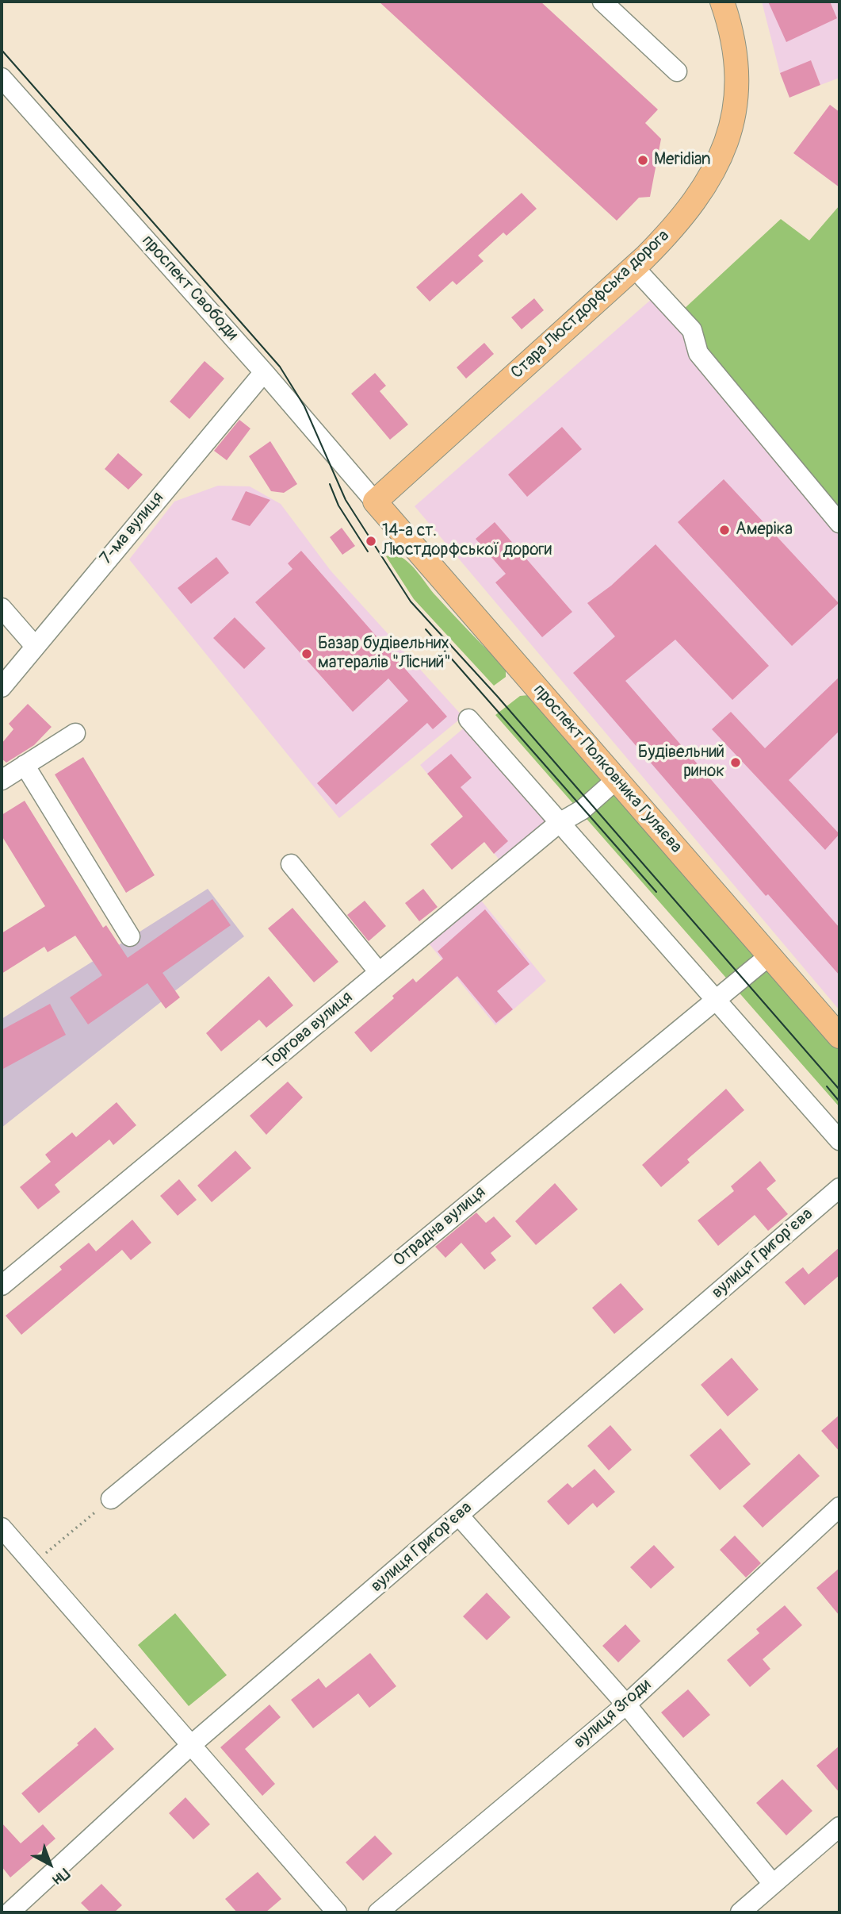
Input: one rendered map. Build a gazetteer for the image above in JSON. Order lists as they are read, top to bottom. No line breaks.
{"streets":{"main road":["Стара Люстдорфська дорога","проспект Полковника Гуляєва"],"street":["проспект Свободи","7-ма вулиця","Торгова вулиця","Отрадна вулиця","вулиця Григор'єва","вулиця Згоди"]},"crossings":[["проспект Свободи","Стара Люстдорфська дорога"],["проспект Свободи","7-ма вулиця"],["проспект Свободи","проспект Полковника Гуляєва"],["Стара Люстдорфська дорога","проспект Полковника Гуляєва"],["проспект Полковника Гуляєва","Торгова вулиця"],["проспект Полковника Гуляєва","Отрадна вулиця"]],"places":["Meridian","Амеріка","14-а ст. Люстдорфської дороги","Базар будівельних матералів \"Лісний\"","Будівельний ринок"],"north":"bottom right"}
